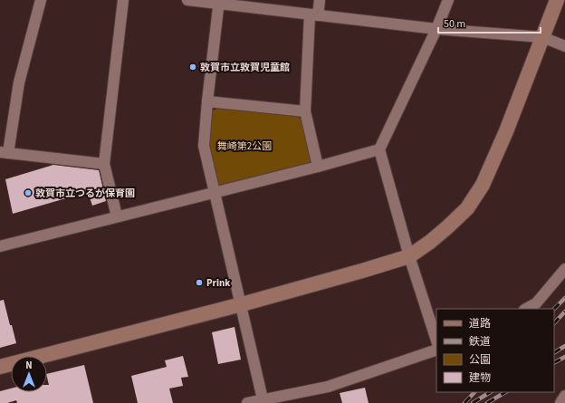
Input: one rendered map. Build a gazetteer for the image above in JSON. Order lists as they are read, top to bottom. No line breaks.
{"parks":["舞崎第2公園"],"places":["敦賀市立敦賀児童館","敦賀市立つるが保育園","Prink"],"legend":["道路","鉄道","公園","建物"],"scale_bar":"50 m","north":"top"}
